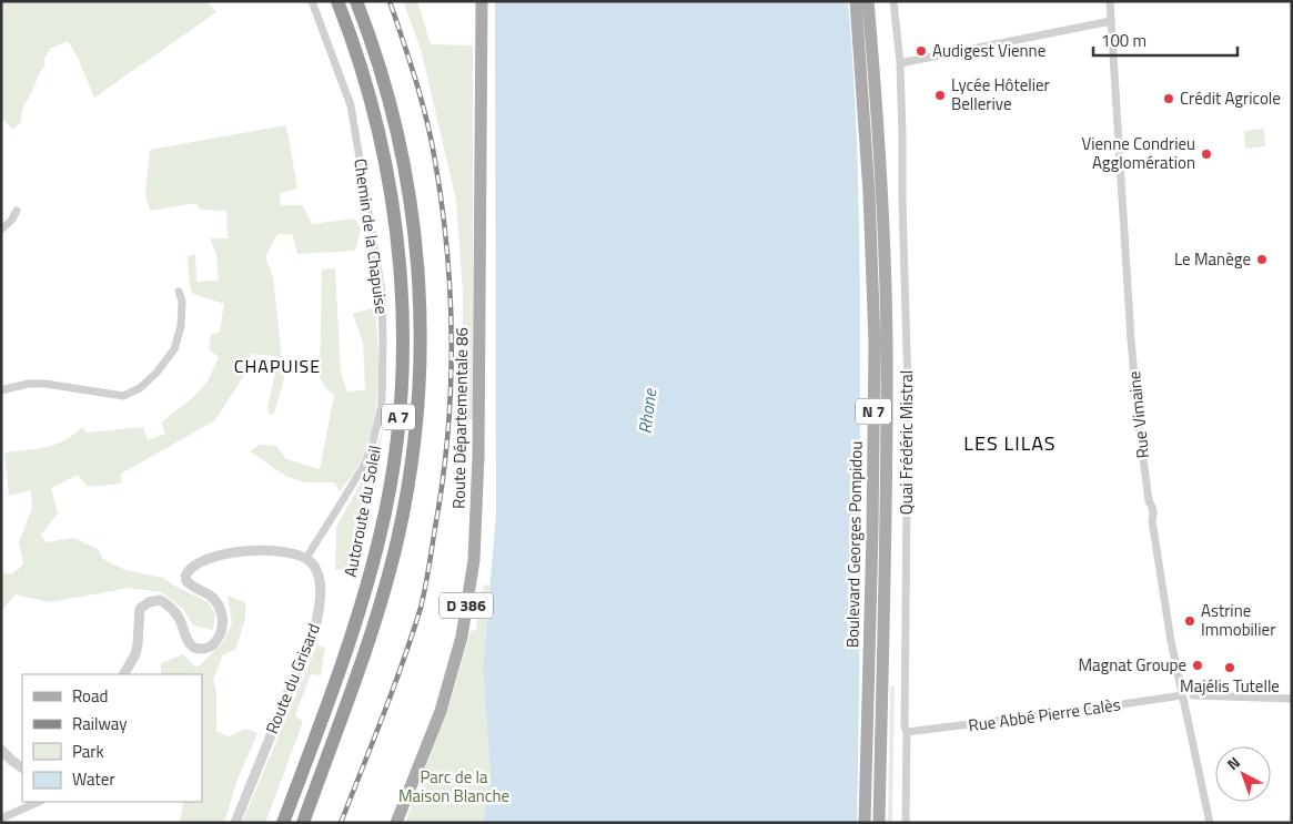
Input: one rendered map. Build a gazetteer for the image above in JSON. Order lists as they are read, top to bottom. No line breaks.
{"streets":{"highway":["A 7","Autoroute du Soleil"],"main road":["N 7","Route Départementale 86","Boulevard Georges Pompidou","D 386"],"street":["Chemin de la Chapuise","Rue Vimaine","Quai Frédéric Mistral","Route du Grisard","Rue Abbé Pierre Calès"]},"crossings":[["Chemin de la Chapuise","Route du Grisard"],["Rue Vimaine","Rue Abbé Pierre Calès"],["Quai Frédéric Mistral","Rue Abbé Pierre Calès"]],"districts":["CHAPUISE","LES LILAS"],"water":["Rhone"],"parks":["Parc de la Maison Blanche"],"places":["Audigest Vienne","Lycée Hôtelier Bellerive","Crédit Agricole","Vienne Condrieu Agglomération","Le Manège","Astrine Immobilier","Magnat Groupe","Majélis Tutelle"],"legend":["Road","Railway","Park","Water"],"scale_bar":"100 m","north":"top left"}
